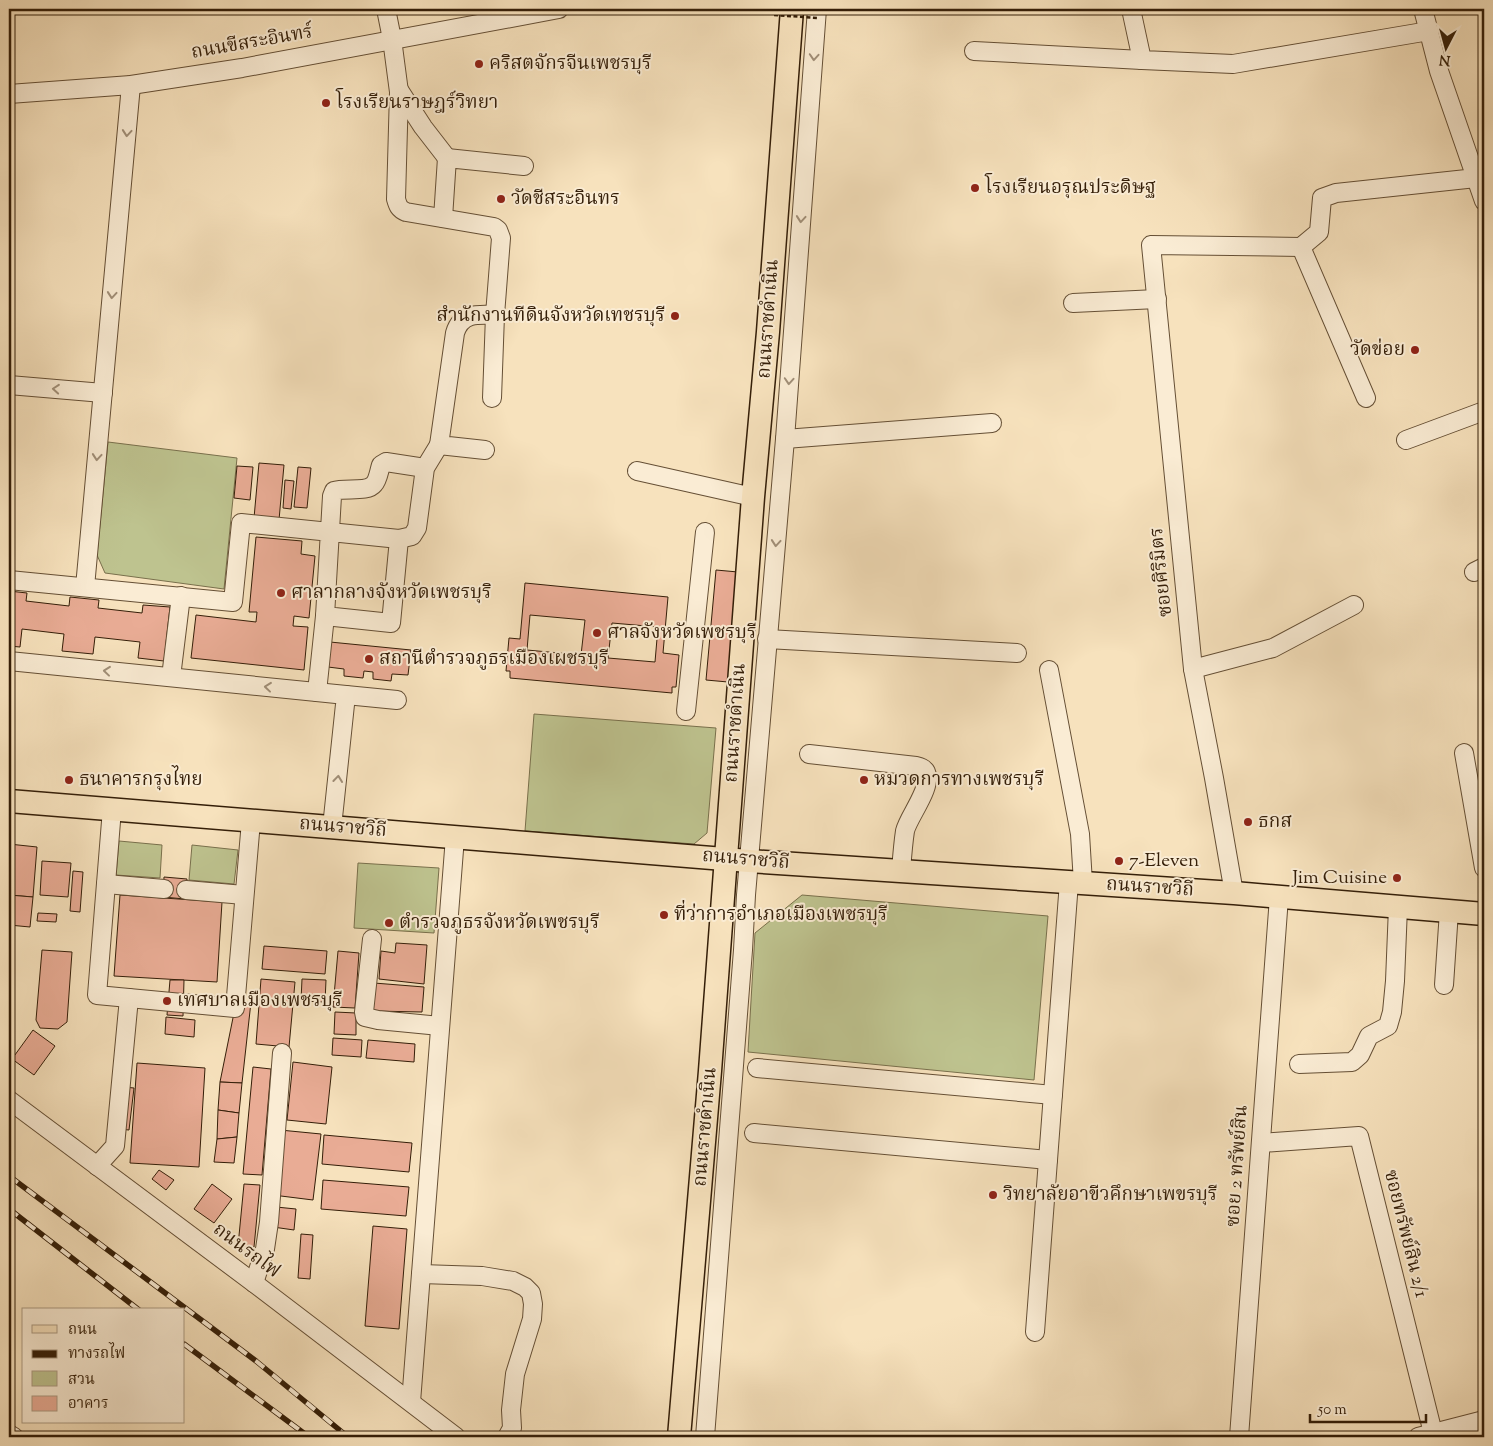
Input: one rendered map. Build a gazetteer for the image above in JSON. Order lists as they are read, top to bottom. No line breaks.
{"streets":{"main road":["ถนนราชดำเนิน","ถนนราชวิถี"],"street":["ถนนขีสระอินทร์","ซอยศิริมิตร","ซอย 2 ทรัพย์สิน","ซอยทรัพย์สิน 2/1","ถนนรถไฟ"]},"crossings":[["ถนนราชดำเนิน","ถนนราชวิถี"],["ซอยศิริมิตร","ถนนราชวิถี"],["ถนนราชวิถี","ซอย 2 ทรัพย์สิน"],["ซอย 2 ทรัพย์สิน","ซอยทรัพย์สิน 2/1"]],"places":["คริสตจักรจีนเพชรบุรี","โรงเรียนราษฎร์วิทยา","โรงเรียนอรุณประดิษฐ","วัดชีสระอินทร","สำนักงานทีดินจังหวัดเทชรบุรี","วัดข่อย","ศาลากลางจังหวัดเพชรบุริ","ศาลจังหวัดเพชรบุรี","สถานีตำรวจภูธรเมืองเผชรบุรี","ธนาคารกรุงไทย","หมวดการทางเพชรบุรี","ธกส","7-Eleven","Jim Cuisine","ที่ว่าการอำเภอเมืองเพชรบุรี","ตำรวจภูธรจังหวัดเพชรบุรี","เทศบาลเมืองเพชรบุรี","วิทยาลัยอาขีวคึกษาเพขรบุรี"],"legend":["ถนน","ทางรถไฟ","สวน","อาคาร"],"scale_bar":"50 m","north":"bottom"}
